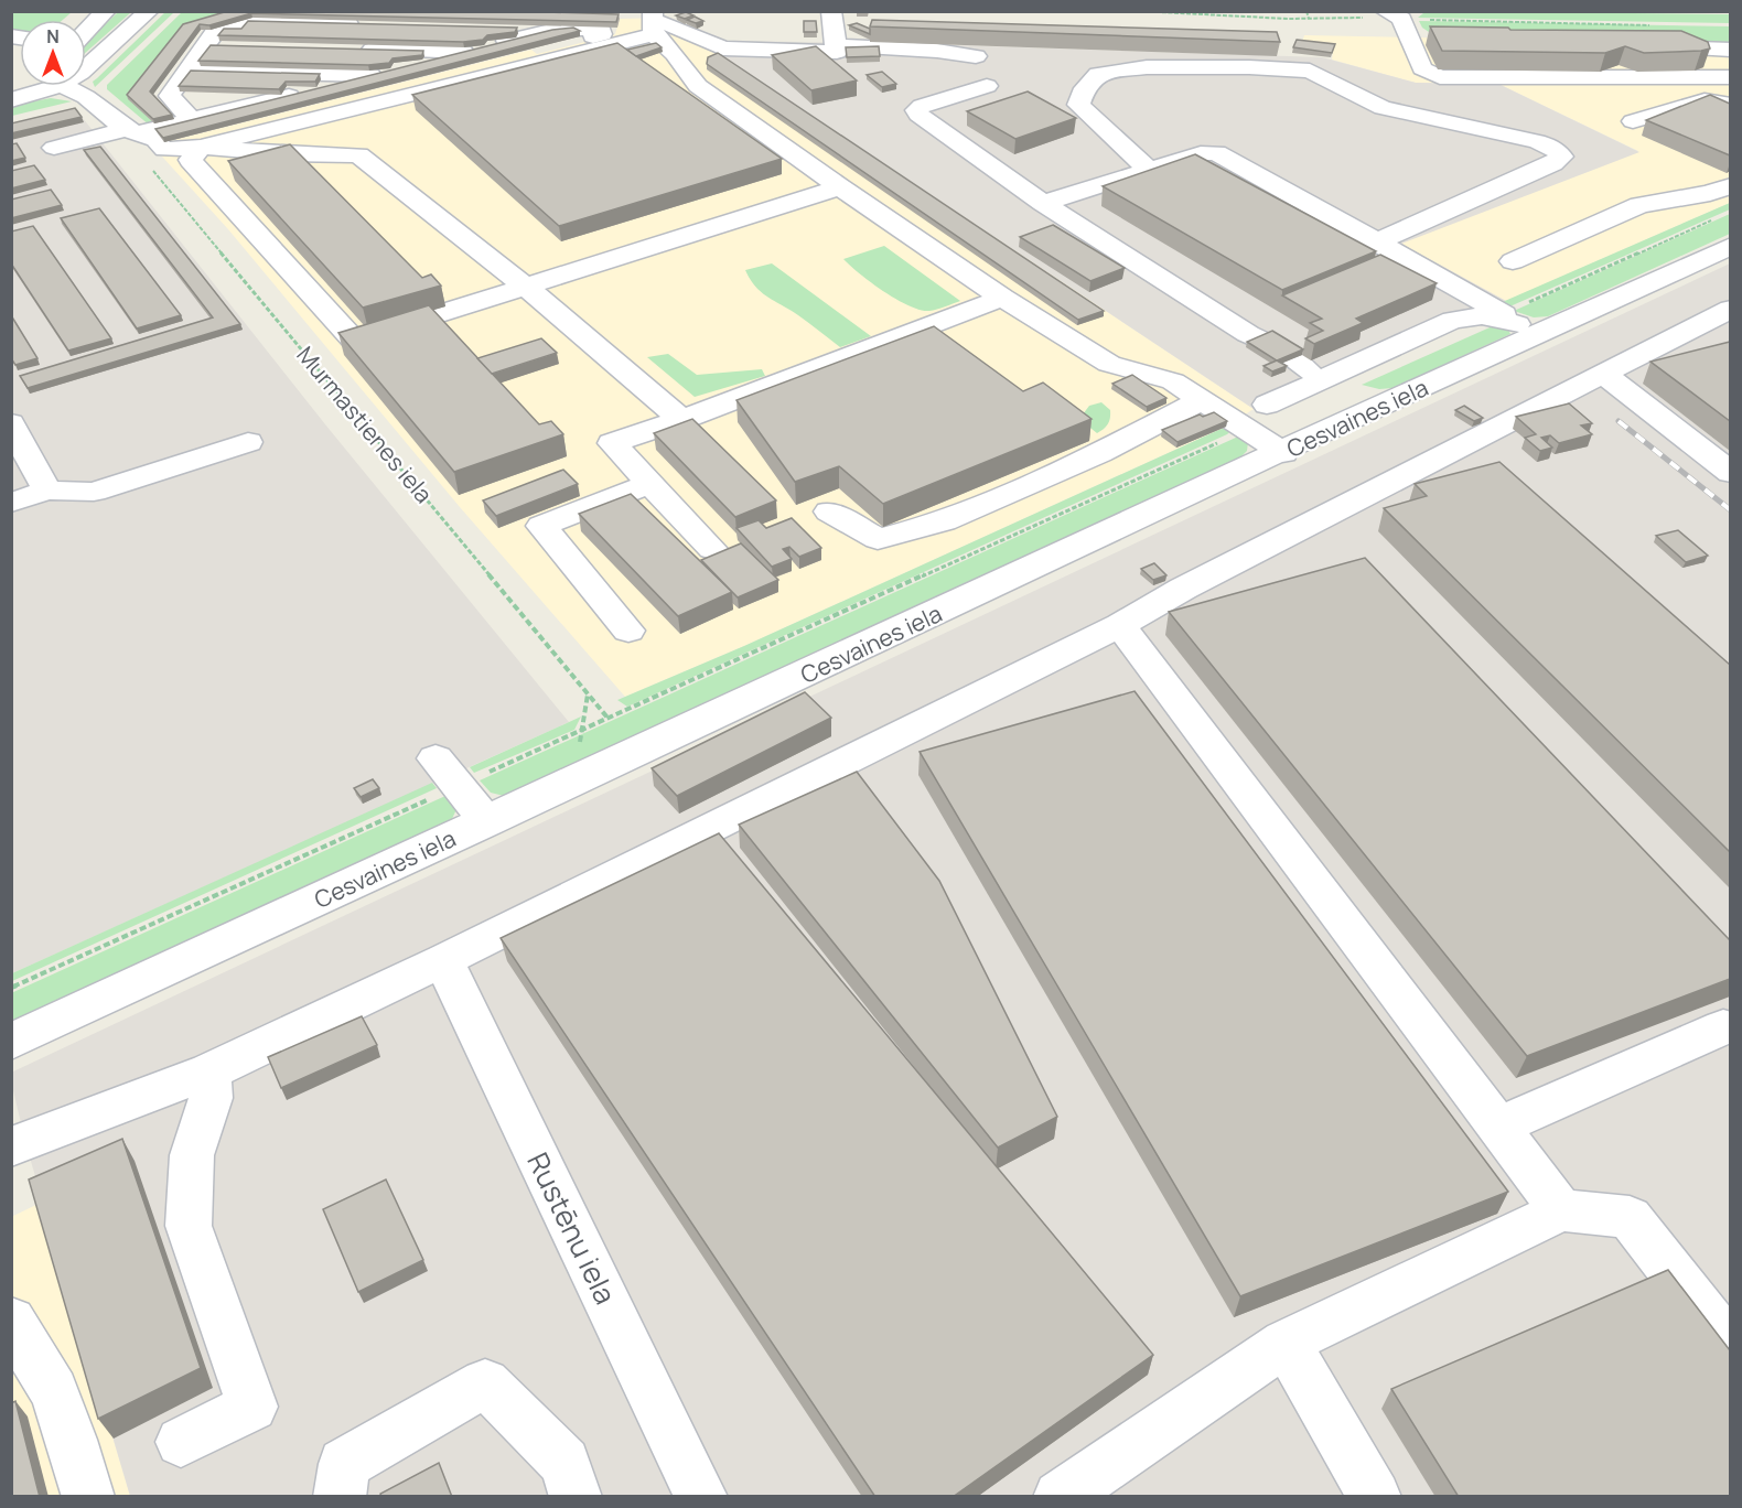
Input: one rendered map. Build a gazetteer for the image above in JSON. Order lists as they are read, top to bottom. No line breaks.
{"streets":{"street":["Cesvaines iela","Rustēnu iela"],"path":["Murmastienes iela"]},"north":"top"}
